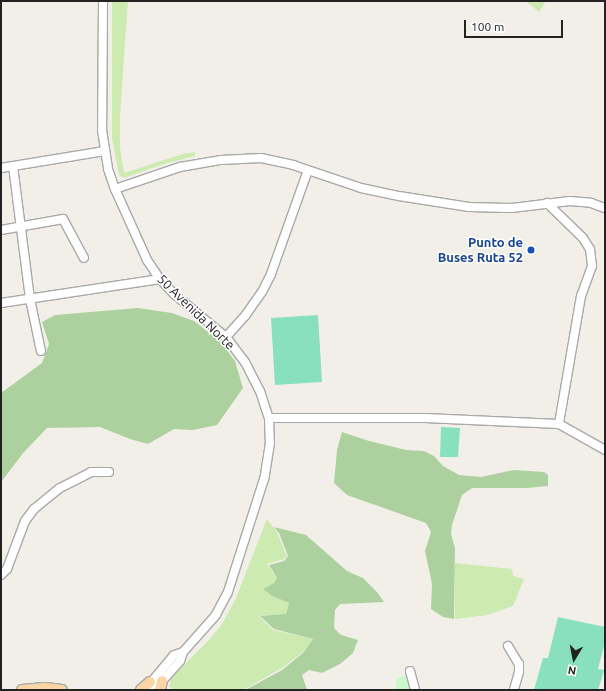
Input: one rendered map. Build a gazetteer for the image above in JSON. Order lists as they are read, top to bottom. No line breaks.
{"streets":{"street":["50 Avenida Norte"]},"places":["Punto de Buses Ruta 52"],"scale_bar":"100 m","north":"bottom"}
